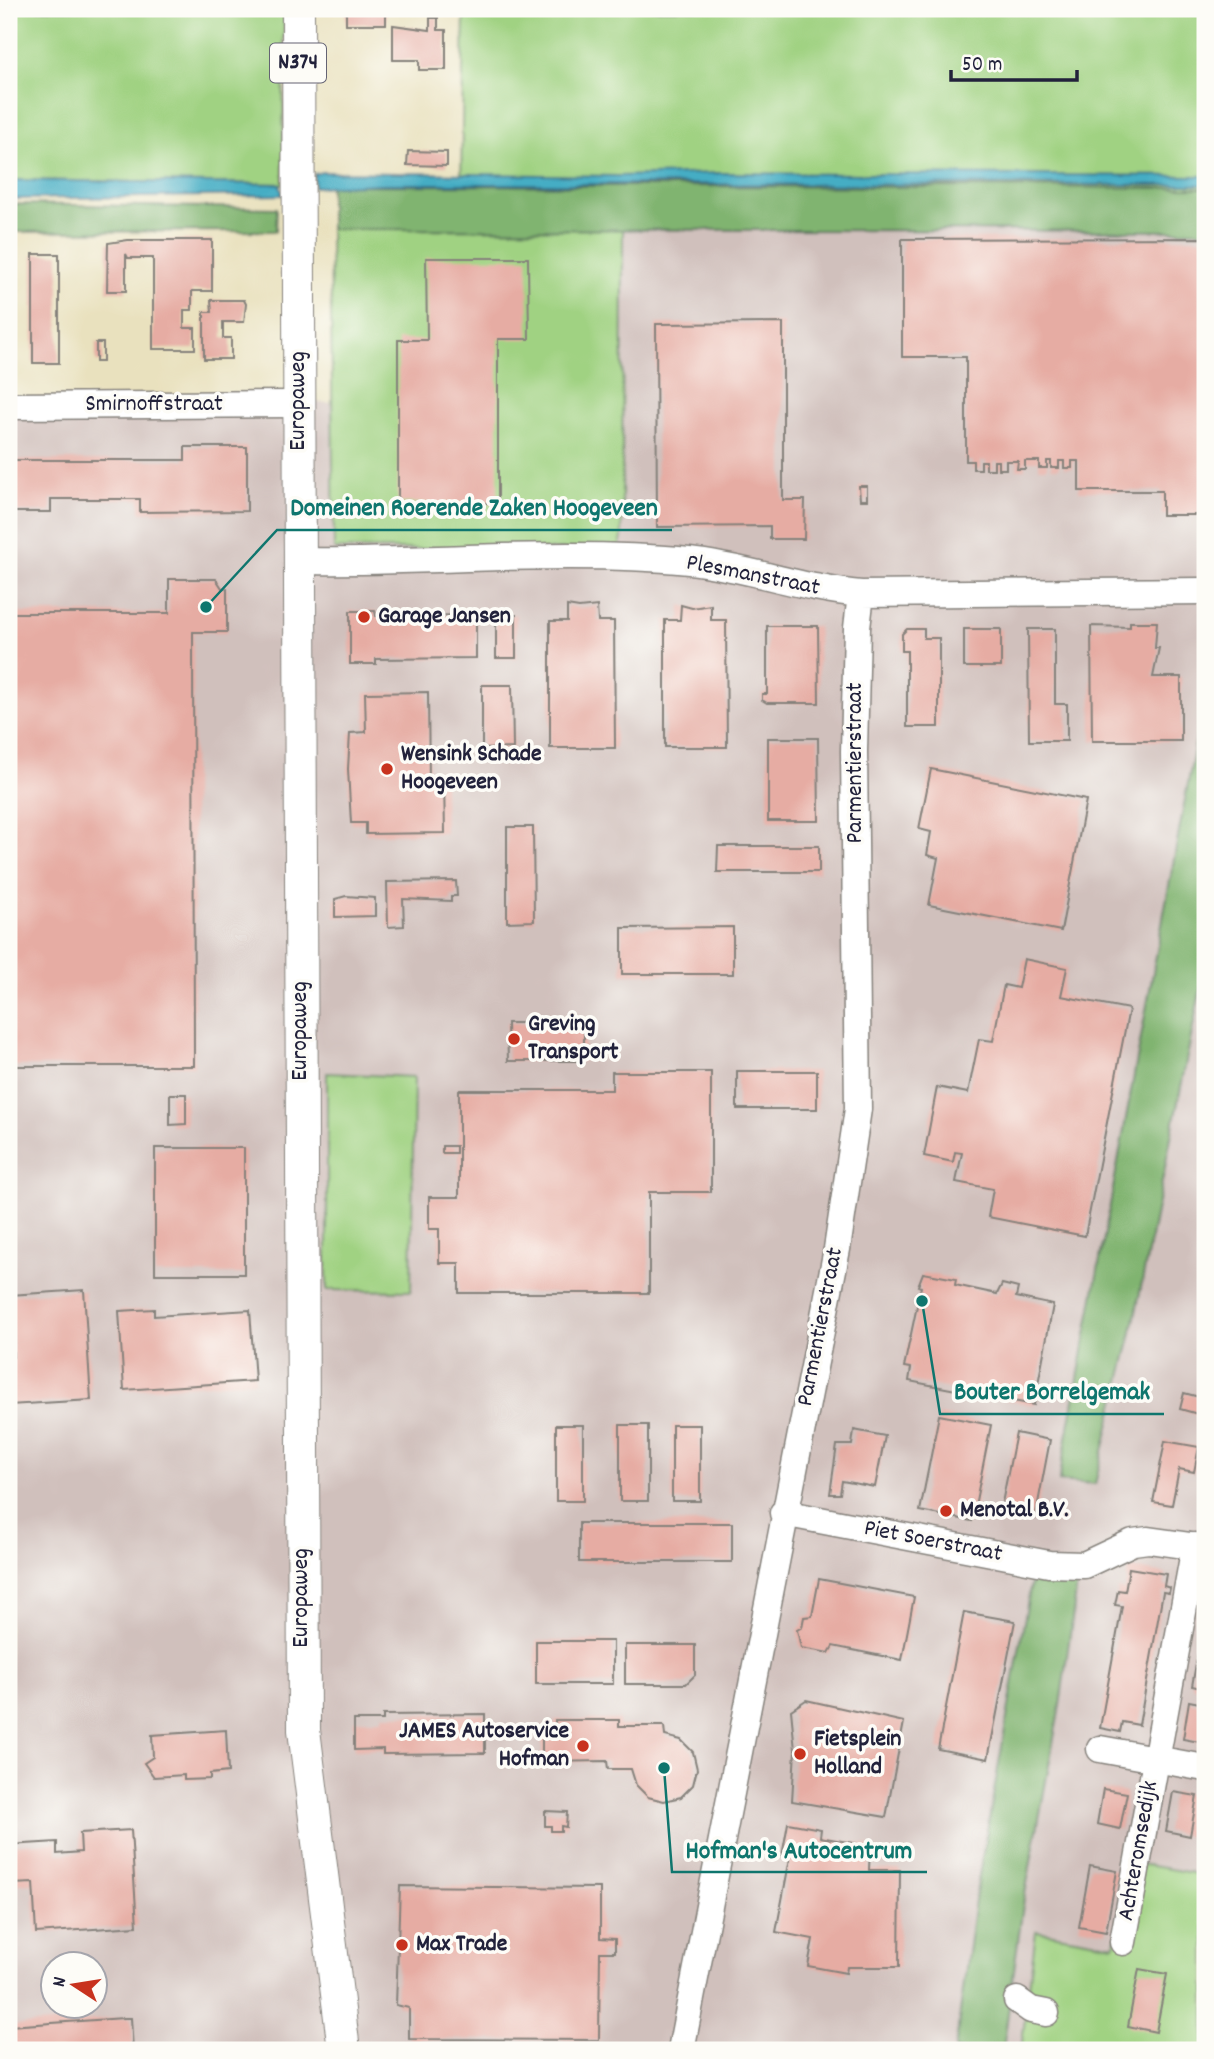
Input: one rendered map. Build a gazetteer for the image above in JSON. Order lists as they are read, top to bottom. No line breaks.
{"streets":{"main road":["N374","Europaweg"],"street":["Smirnoffstraat","Plesmanstraat","Parmentierstraat","Piet Soerstraat","Achteromsedijk"]},"crossings":[["Europaweg","Smirnoffstraat"],["Europaweg","Plesmanstraat"],["Plesmanstraat","Parmentierstraat"],["Parmentierstraat","Piet Soerstraat"],["Piet Soerstraat","Achteromsedijk"]],"places":["Domeinen Roerende Zaken Hoogeveen","Garage Jansen","Wensink Schade Hoogeveen","Greving Transport","Bouter Borrelgemak","Menotal B.V.","JAMES Autoservice Hofman","Fietsplein Holland","Hofman's Autocentrum","Max Trade"],"scale_bar":"50 m","north":"left"}
